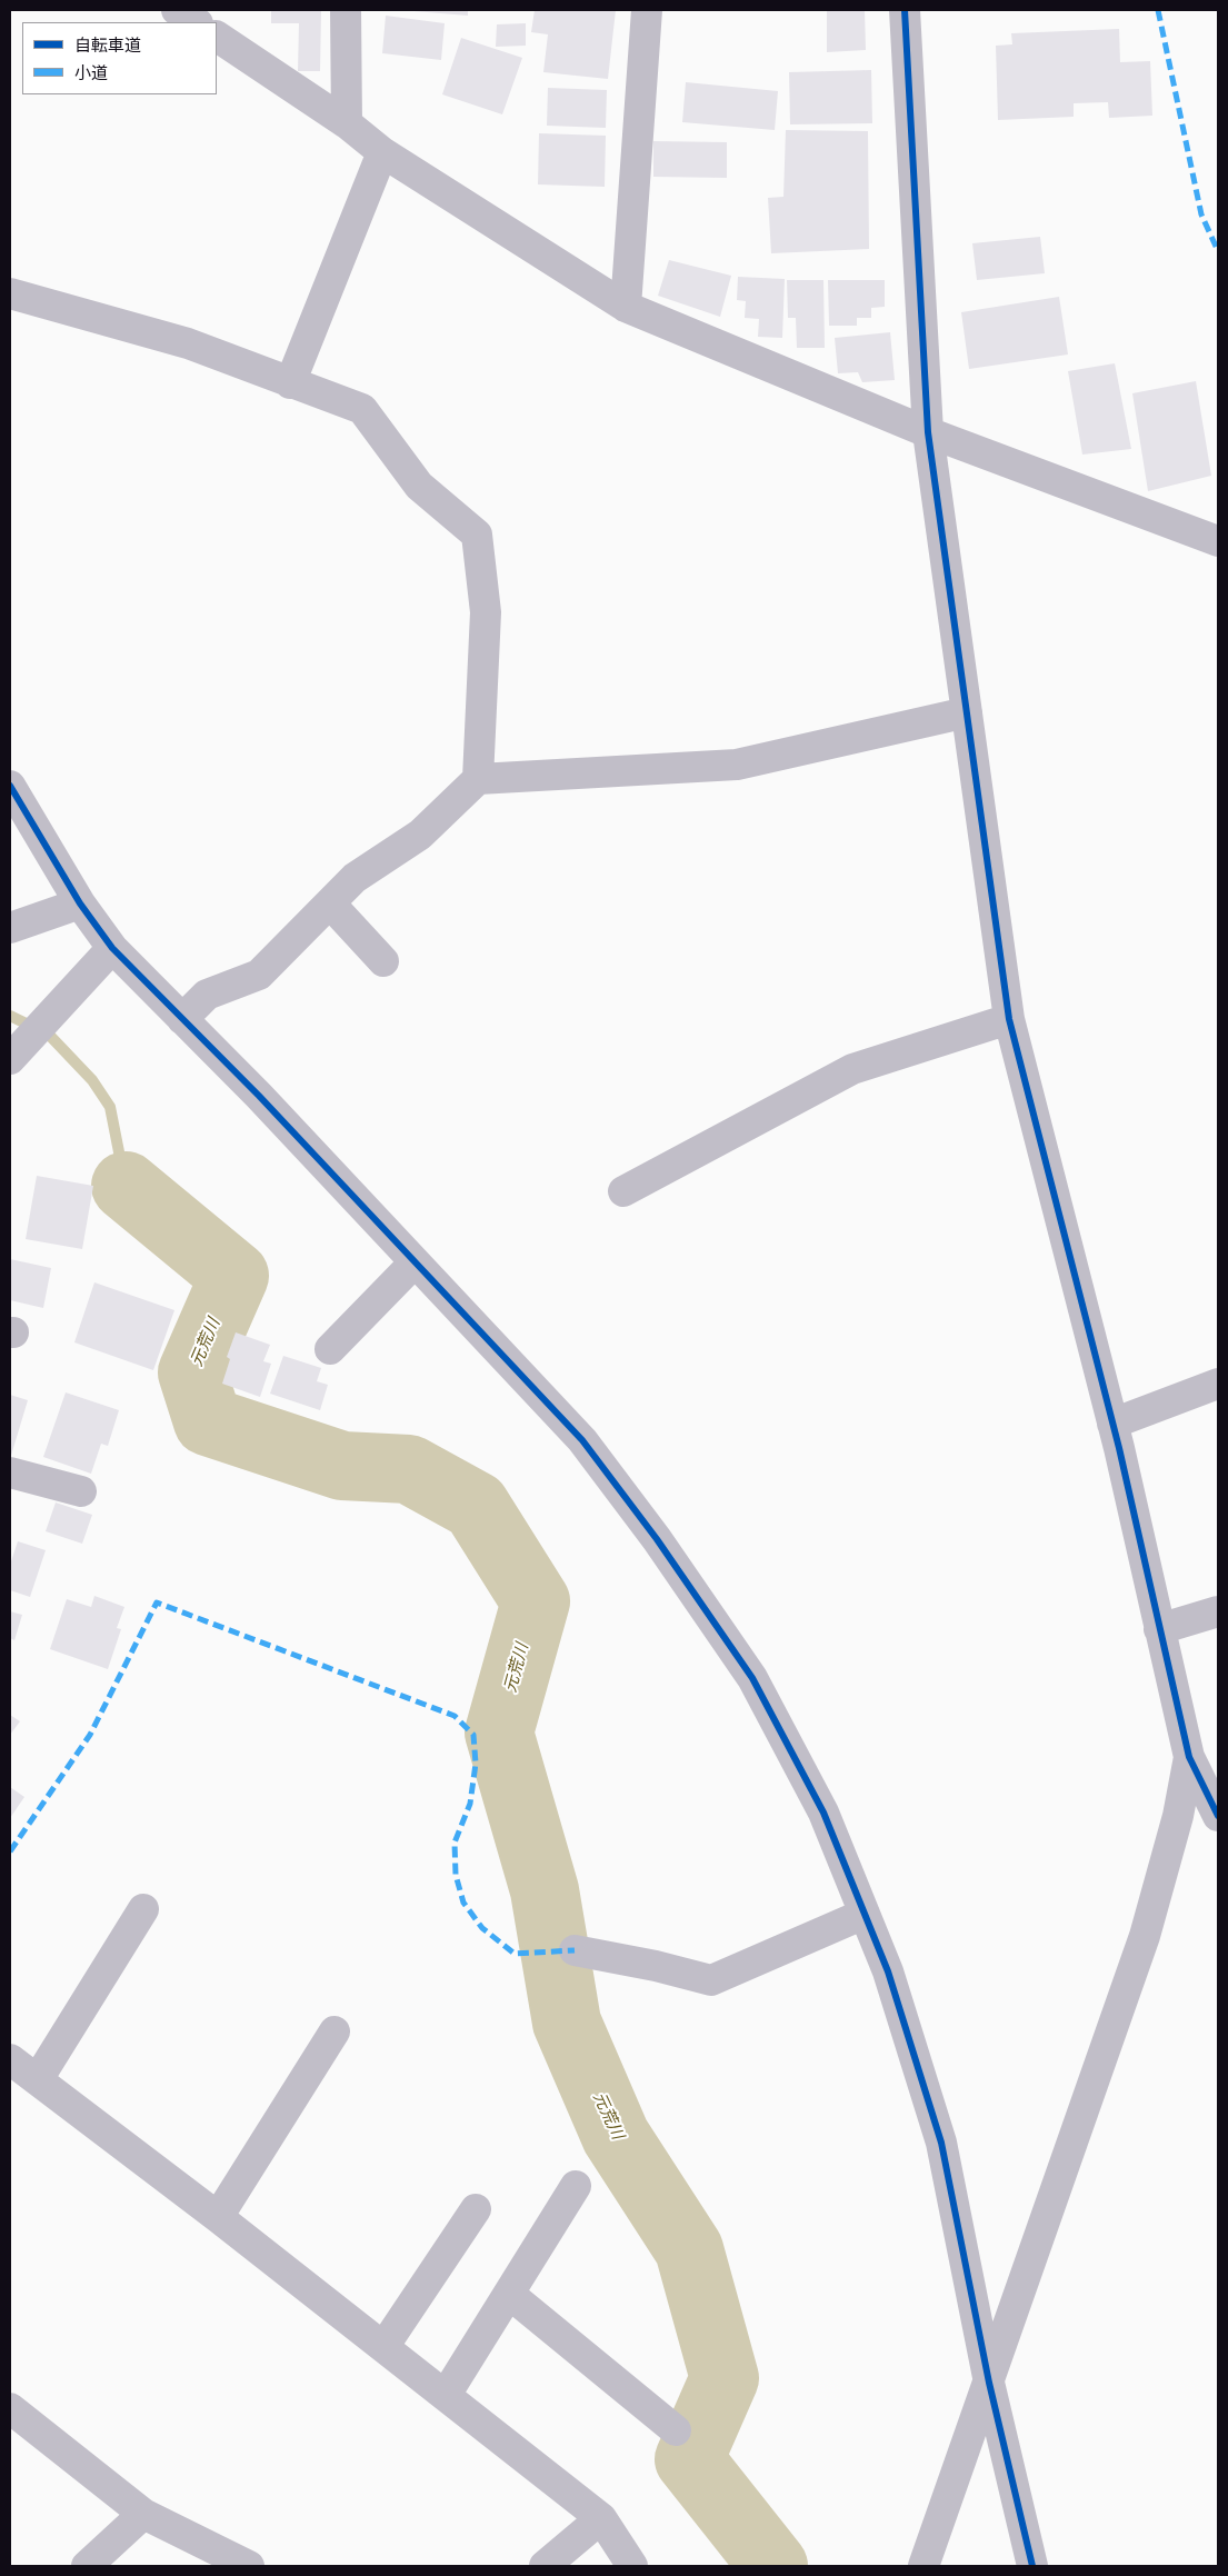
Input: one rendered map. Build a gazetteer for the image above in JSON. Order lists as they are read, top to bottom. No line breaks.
{"water":["元荒川"],"legend":["自転車道","小道"]}
